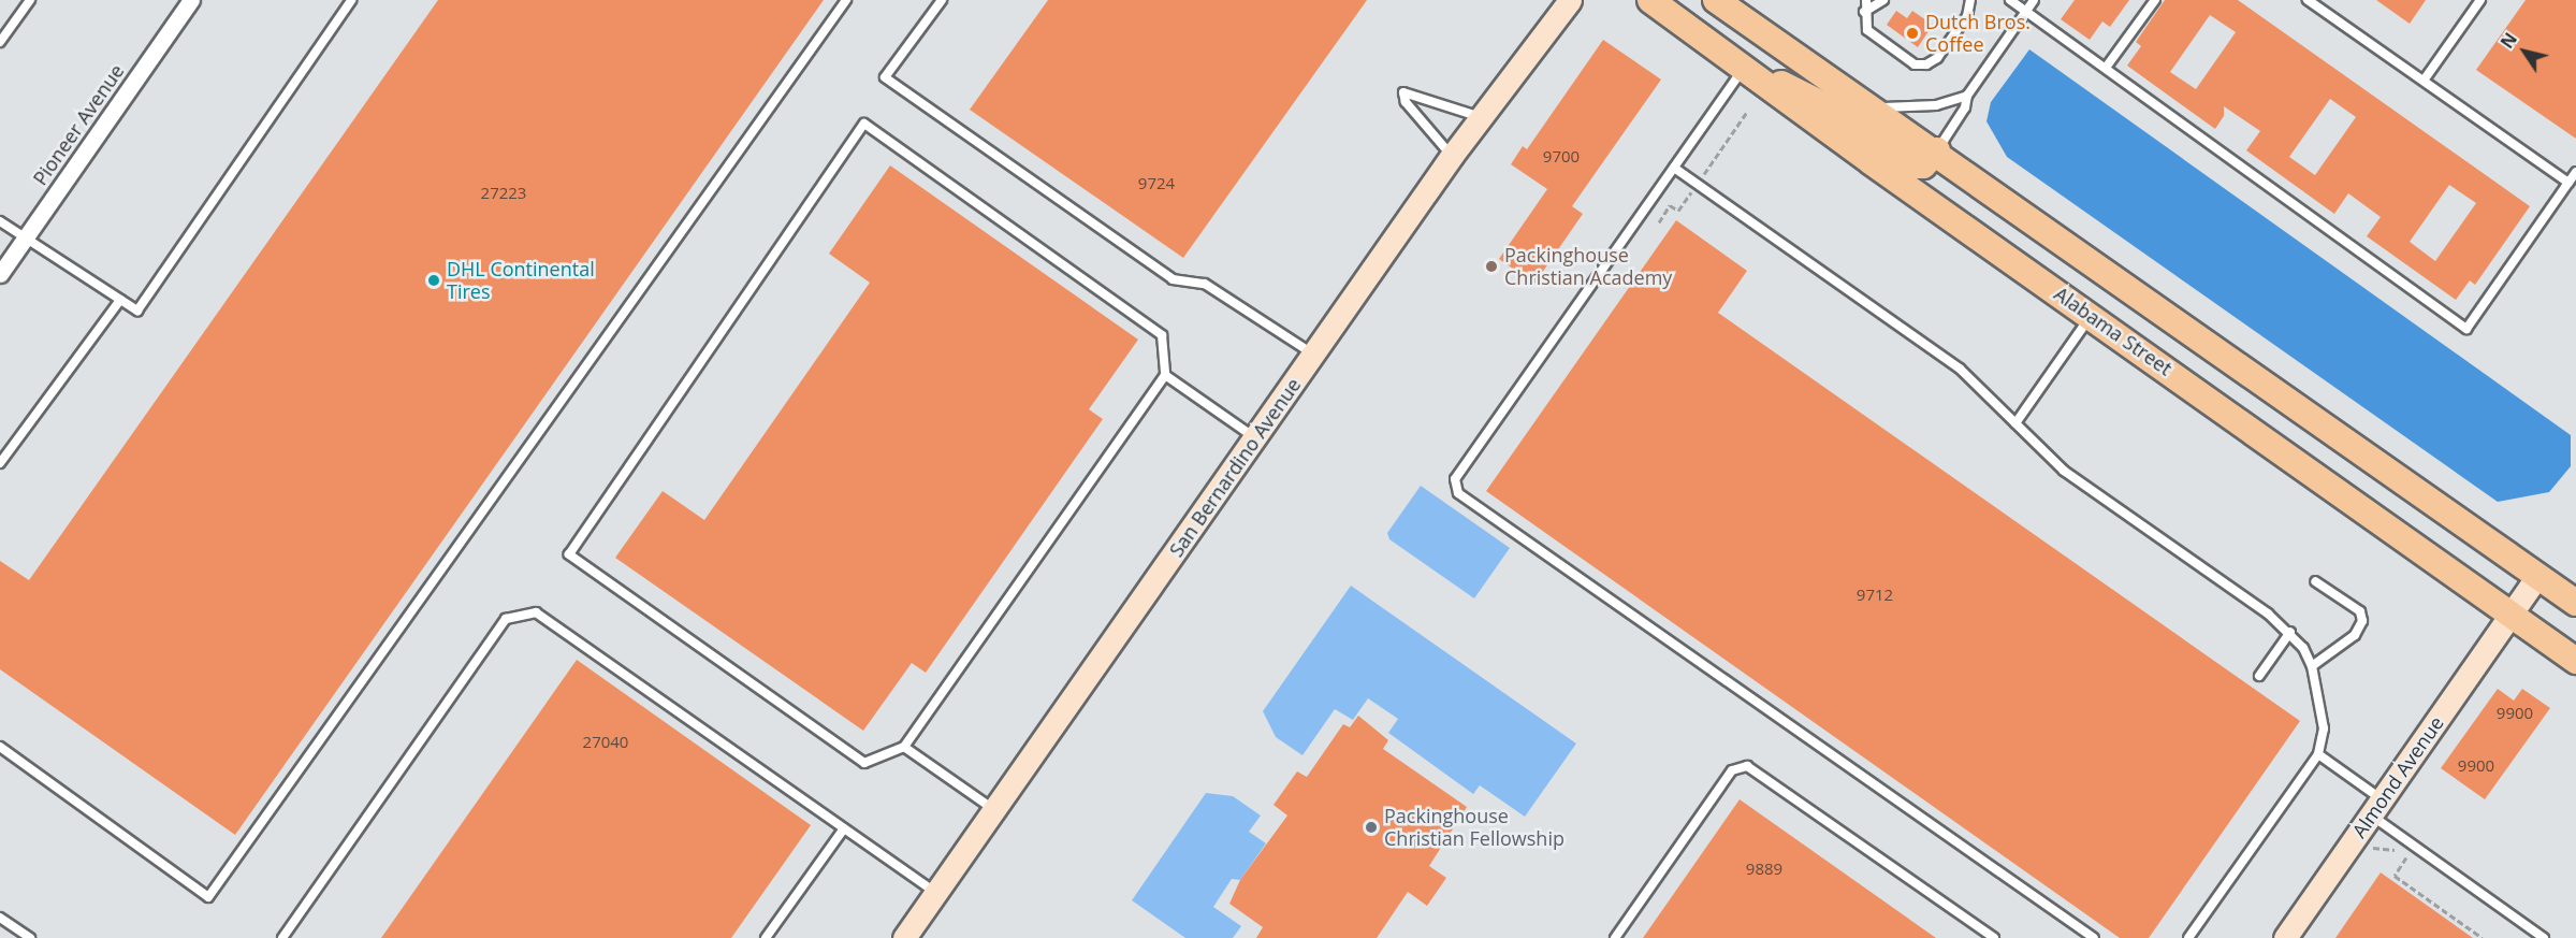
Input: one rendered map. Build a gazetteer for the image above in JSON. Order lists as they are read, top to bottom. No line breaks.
{"streets":{"main road":["Alabama Street","San Bernardino Avenue","Almond Avenue"],"street":["Pioneer Avenue"]},"crossings":[["Alabama Street","Almond Avenue"]],"places":["Dutch Bros. Coffee","Packinghouse Christian Academy","DHL Continental Tires","Packinghouse Christian Fellowship"],"house_numbers":["9700","9724","27223","9712","9900","27040","9900","9889"],"north":"top left"}
